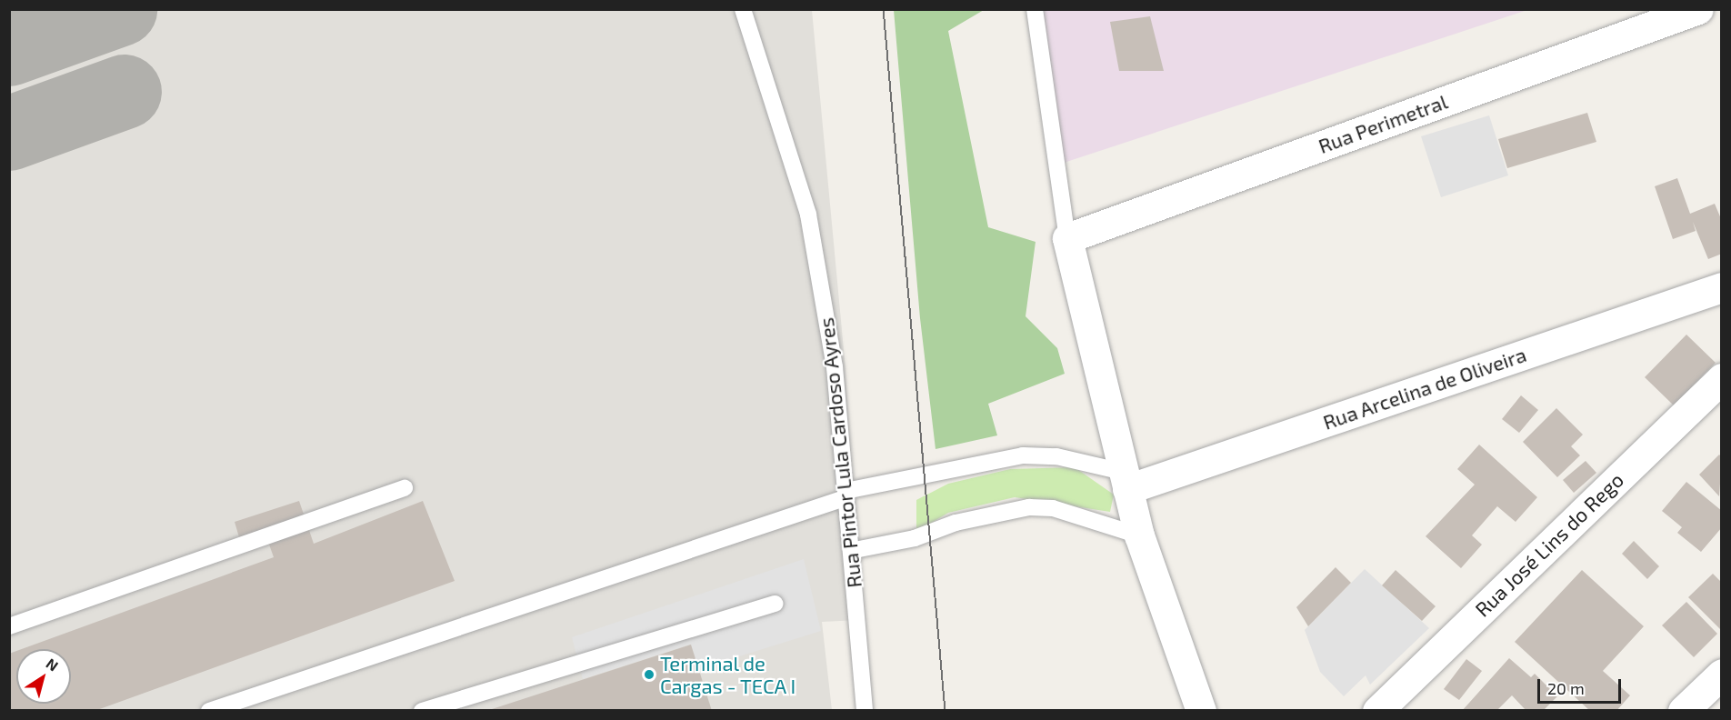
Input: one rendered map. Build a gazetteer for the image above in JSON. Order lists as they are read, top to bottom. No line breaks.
{"streets":{"street":["Rua Perimetral","Rua Arcelina de Oliveira","Rua José Lins do Rego"],"lane":["Rua Pintor Lula Cardoso Ayres"]},"places":["Terminal de Cargas - TECA I"],"scale_bar":"20 m","north":"top right"}
